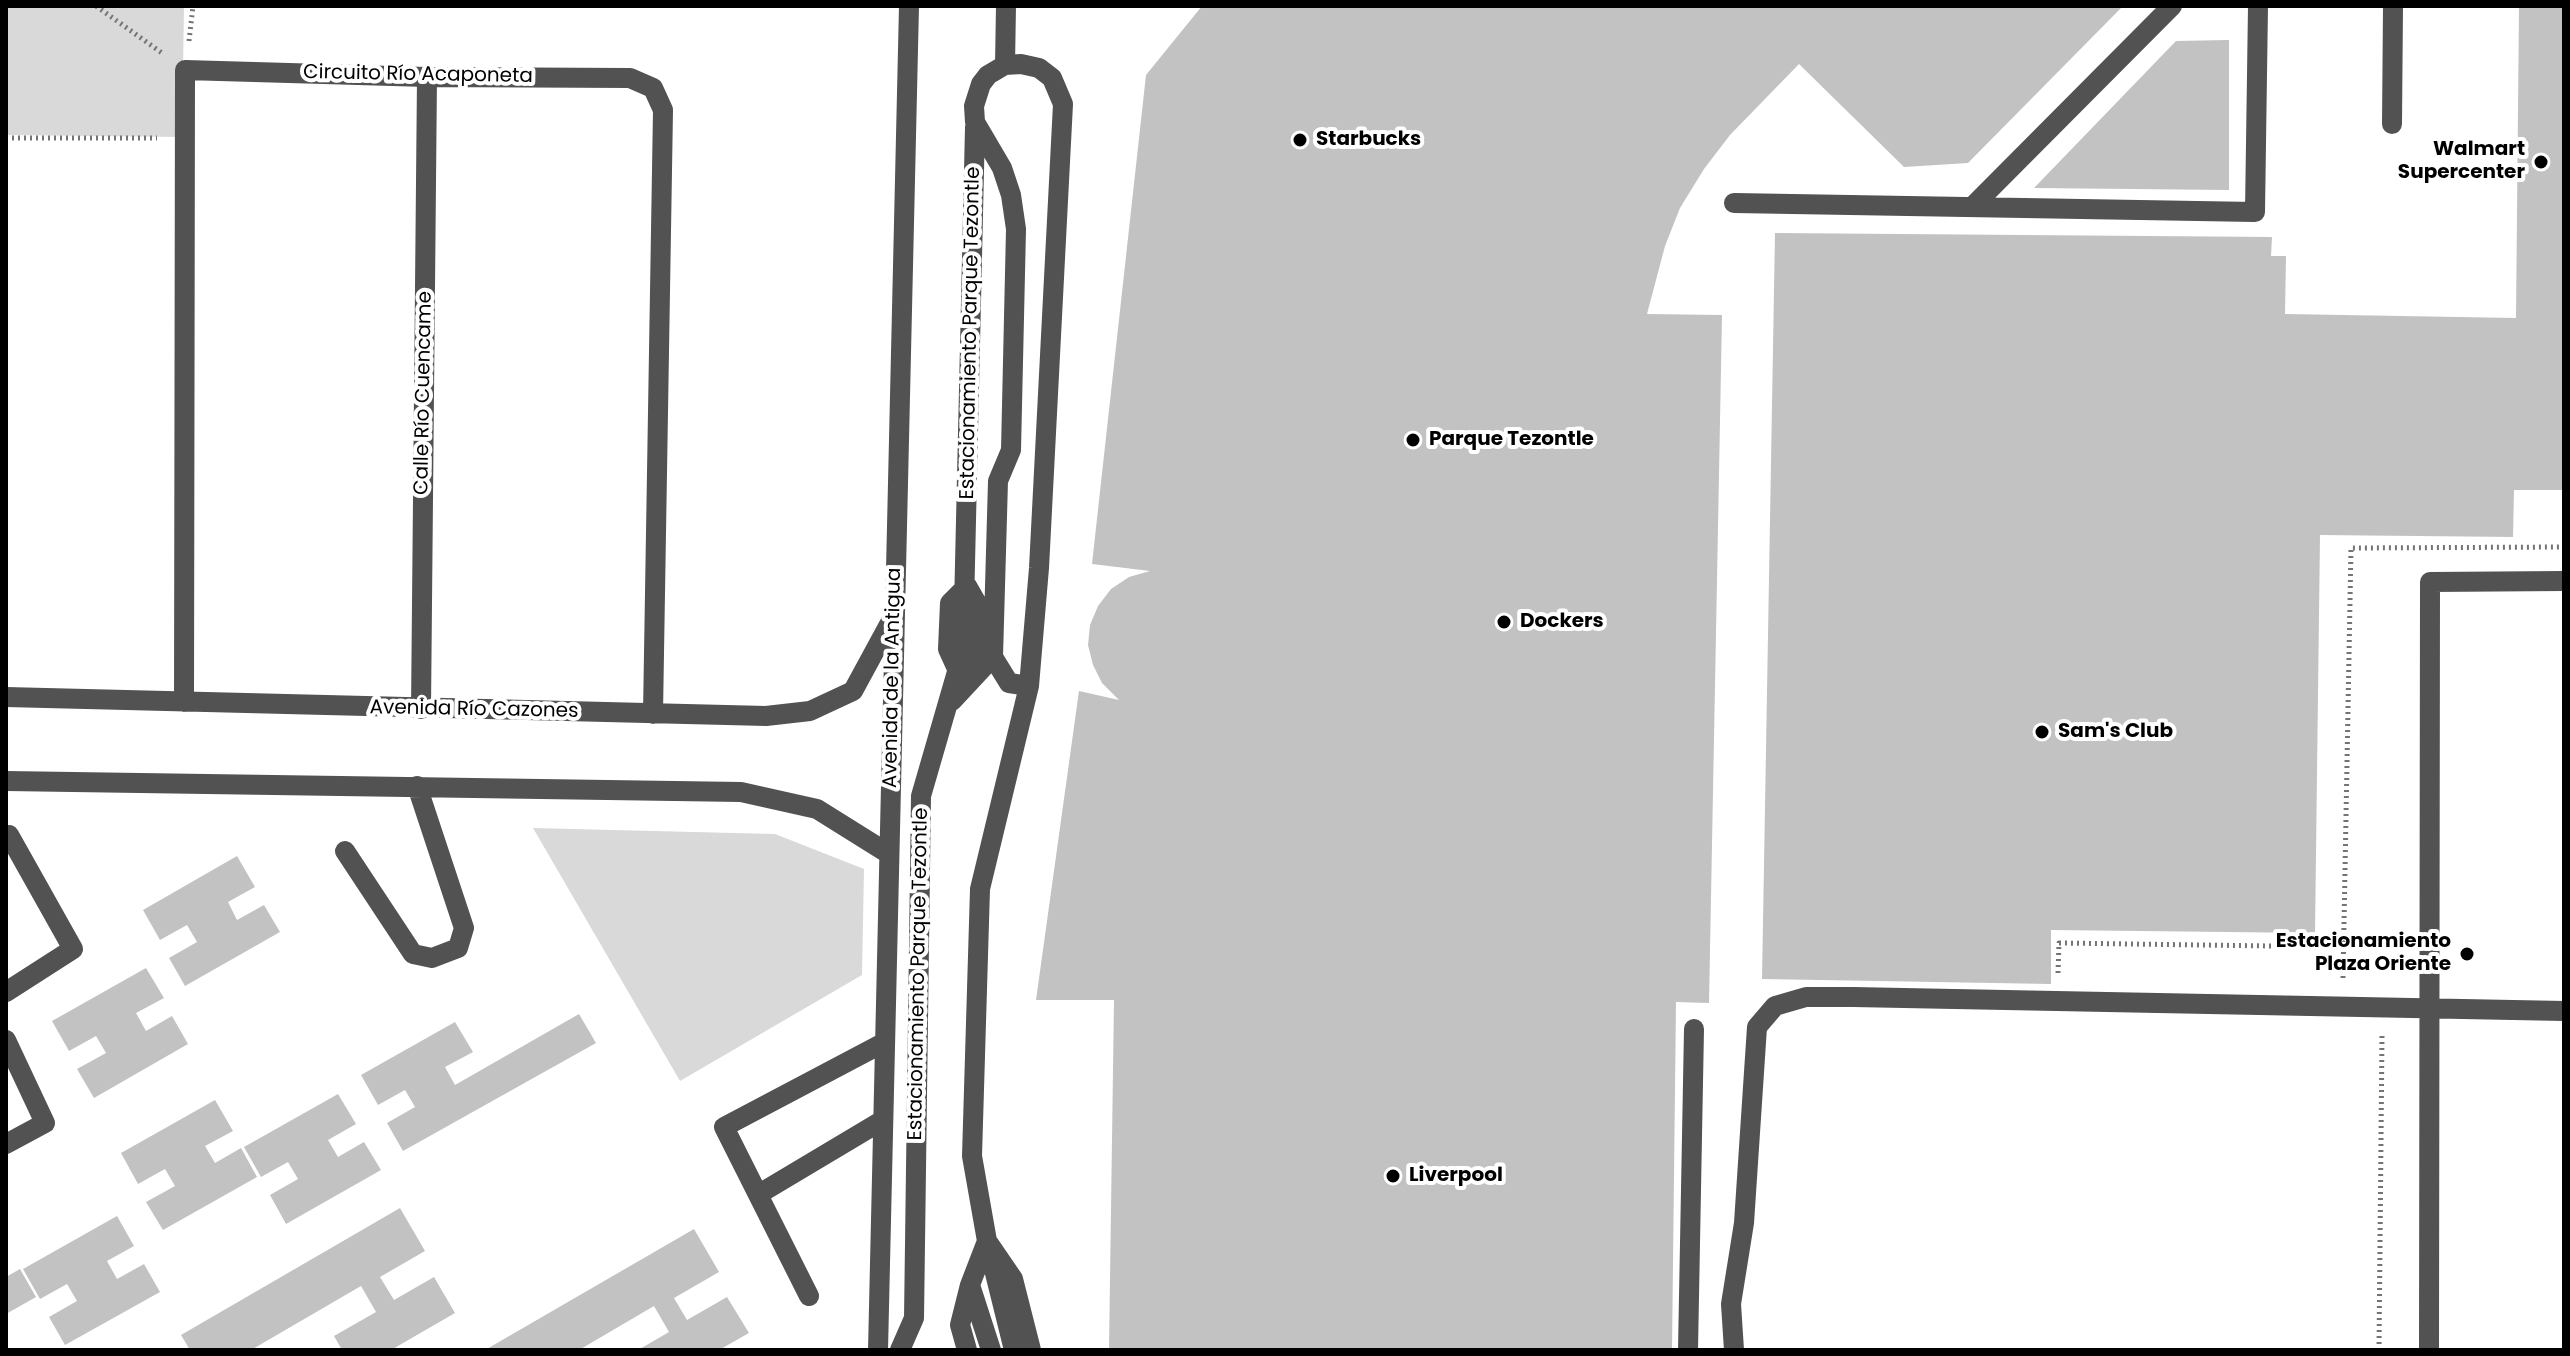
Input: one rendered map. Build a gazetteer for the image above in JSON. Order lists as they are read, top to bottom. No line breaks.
{"streets":{"street":["Circuito Río Acaponeta","Estacionamiento Parque Tezontle","Calle Río Cuencame","Avenida de la Antigua","Avenida Río Cazones"]},"crossings":[["Circuito Río Acaponeta","Calle Río Cuencame"],["Circuito Río Acaponeta","Avenida Río Cazones"],["Calle Río Cuencame","Avenida Río Cazones"],["Avenida de la Antigua","Avenida Río Cazones"]],"places":["Starbucks","Walmart Supercenter","Parque Tezontle","Dockers","Sam's Club","Estacionamiento Plaza Oriente","Liverpool"]}
